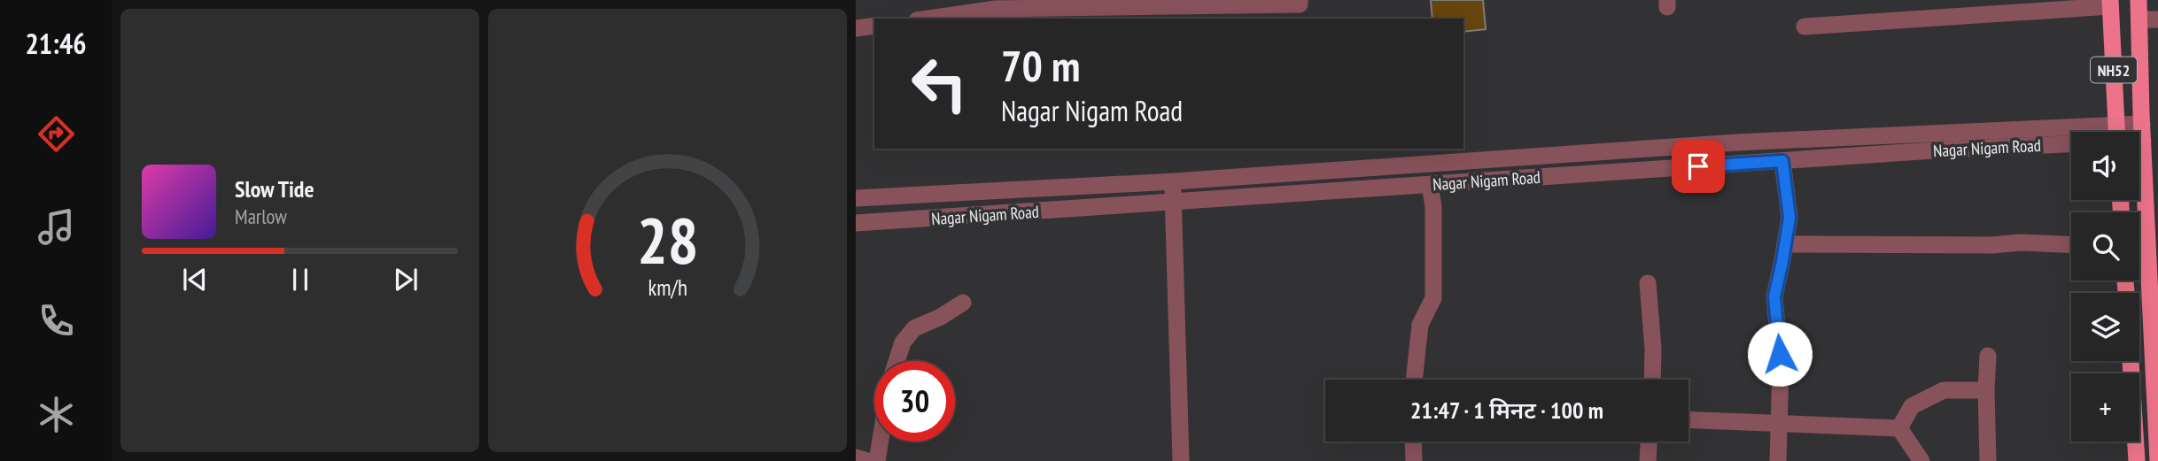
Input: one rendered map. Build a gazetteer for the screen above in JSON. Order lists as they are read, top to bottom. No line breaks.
{"streets":{"highway":["NH52"],"street":["Nagar Nigam Road"]},"page":{"tabs":"21:46","turn":["70 m","Nagar Nigam Road"],"map_buttons":"+","song":["Slow Tide","Marlow"],"limit":"30","trip":"21:47 · 1 मिनट · 100 m","gauge":["28","km/h"]}}
